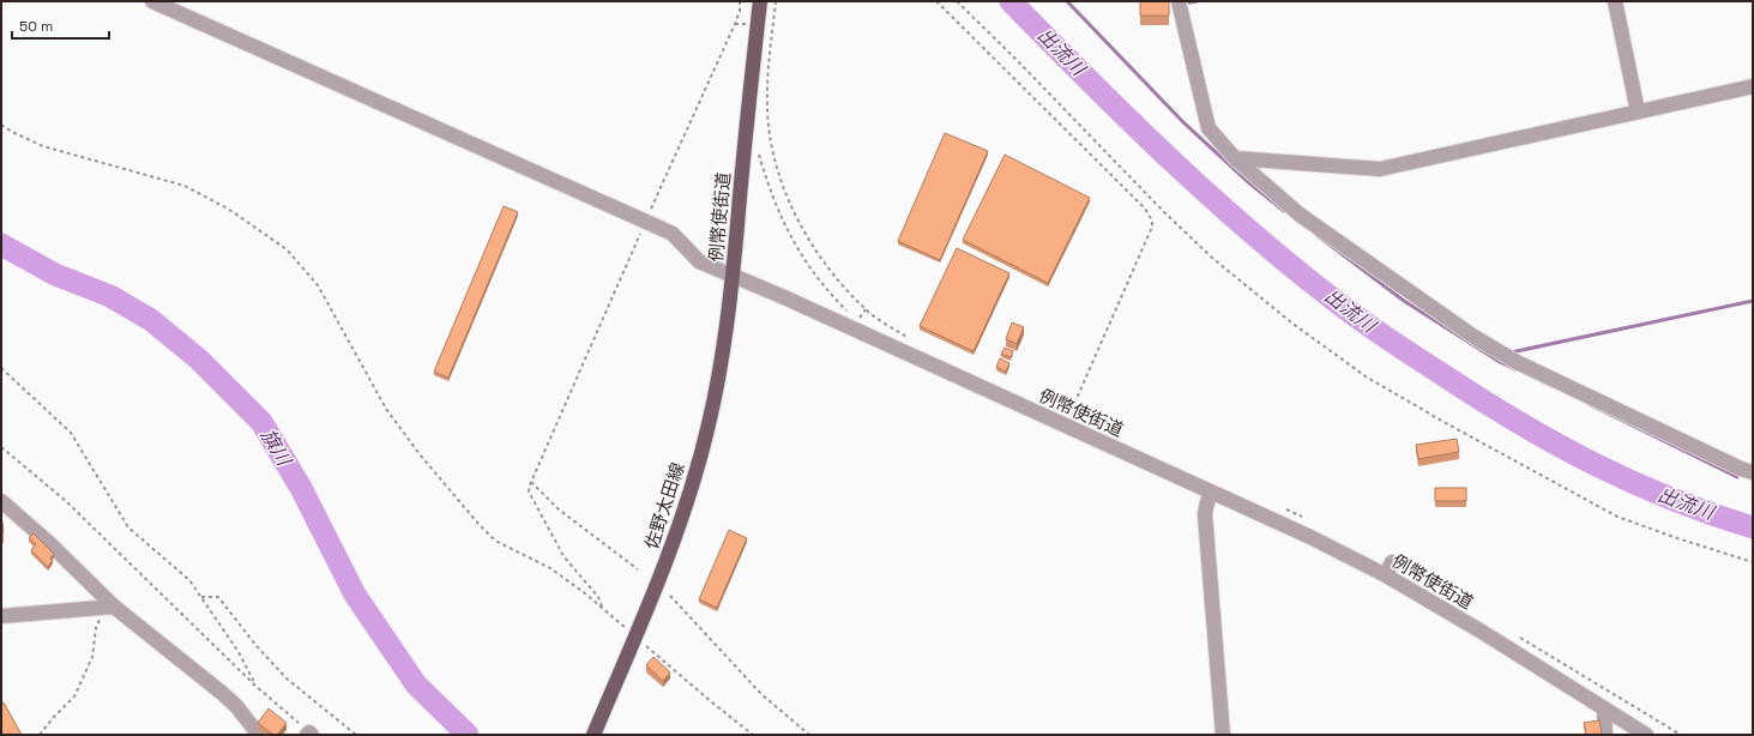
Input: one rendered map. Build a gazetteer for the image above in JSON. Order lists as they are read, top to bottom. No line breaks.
{"streets":{"main road":["例幣使街道","佐野太田線"]},"crossings":[["例幣使街道","佐野太田線"]],"water":["出流川","旗川"],"scale_bar":"50 m"}
